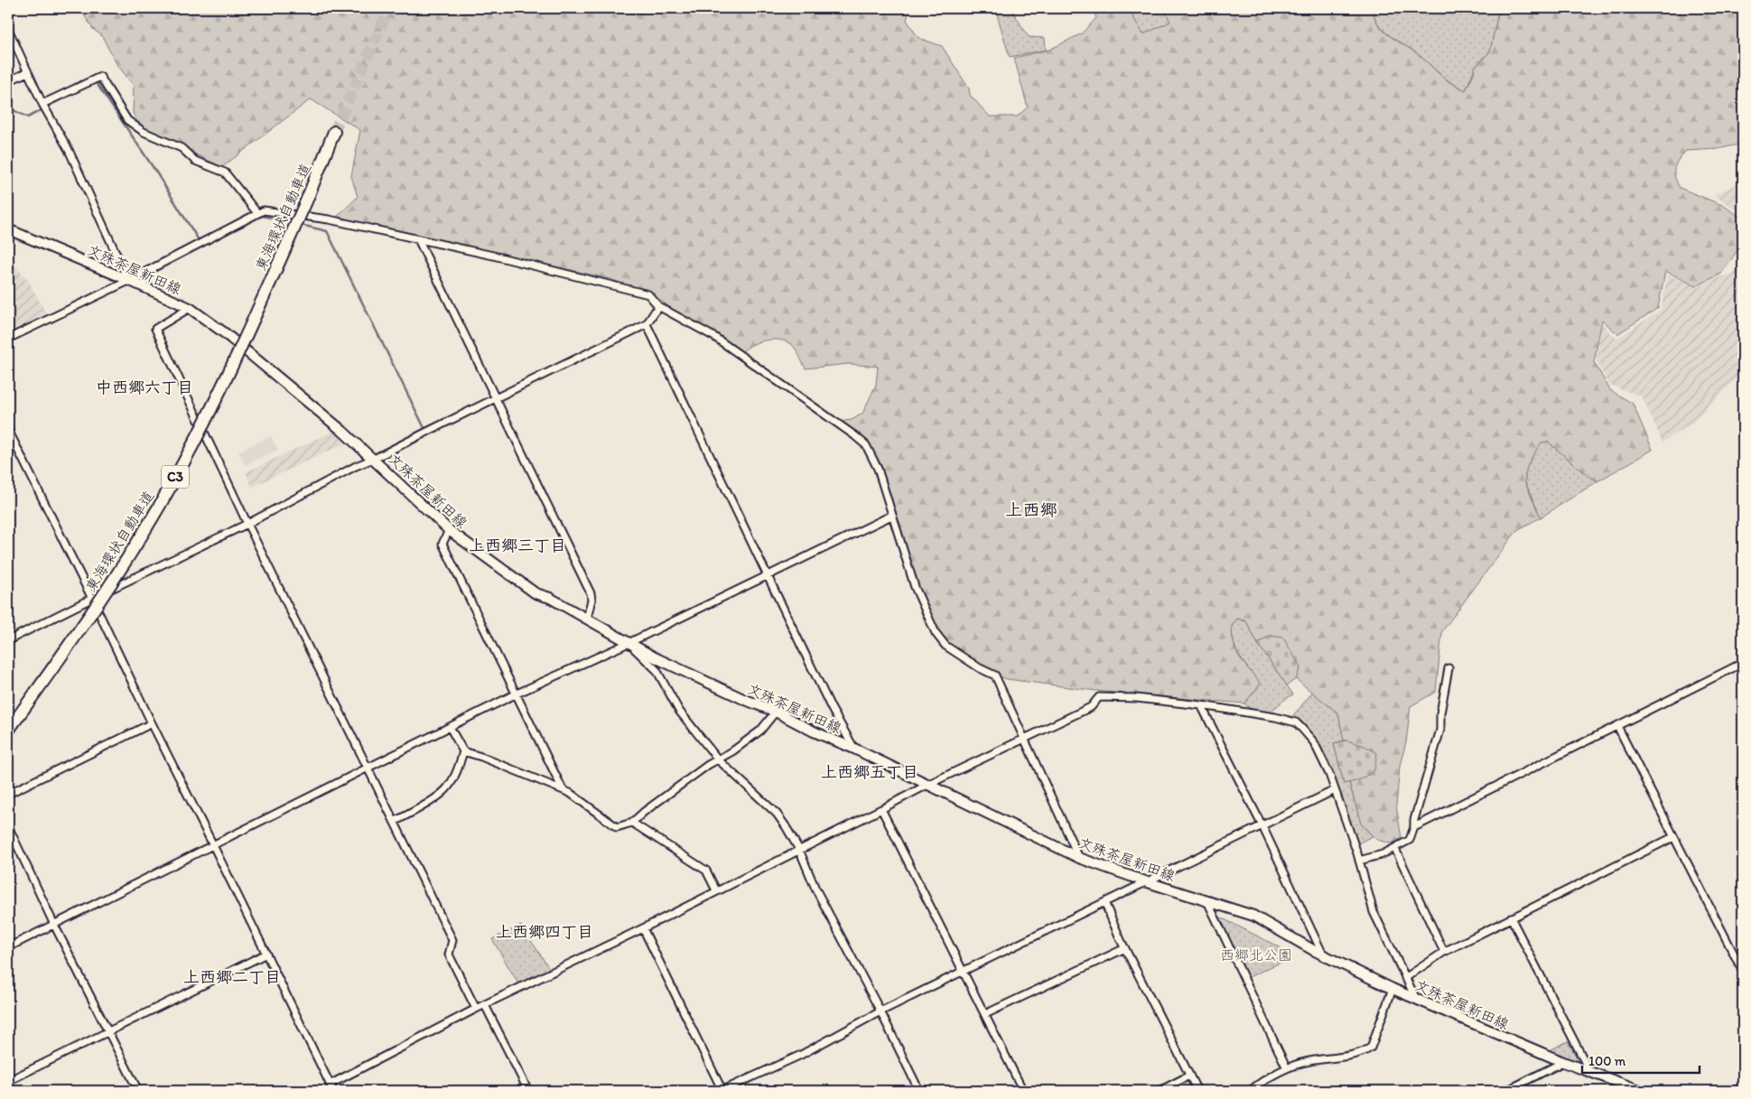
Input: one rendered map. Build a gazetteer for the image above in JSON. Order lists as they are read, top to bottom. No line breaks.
{"streets":{"highway":["東海環状自動車道","C3"],"main road":["文殊茶屋新田線"]},"districts":["中西郷六丁目","上西郷","上西郷三丁目","上西郷五丁目","上西郷四丁目","上西郷二丁目"],"parks":["西郷北公園"],"scale_bar":"100 m"}
